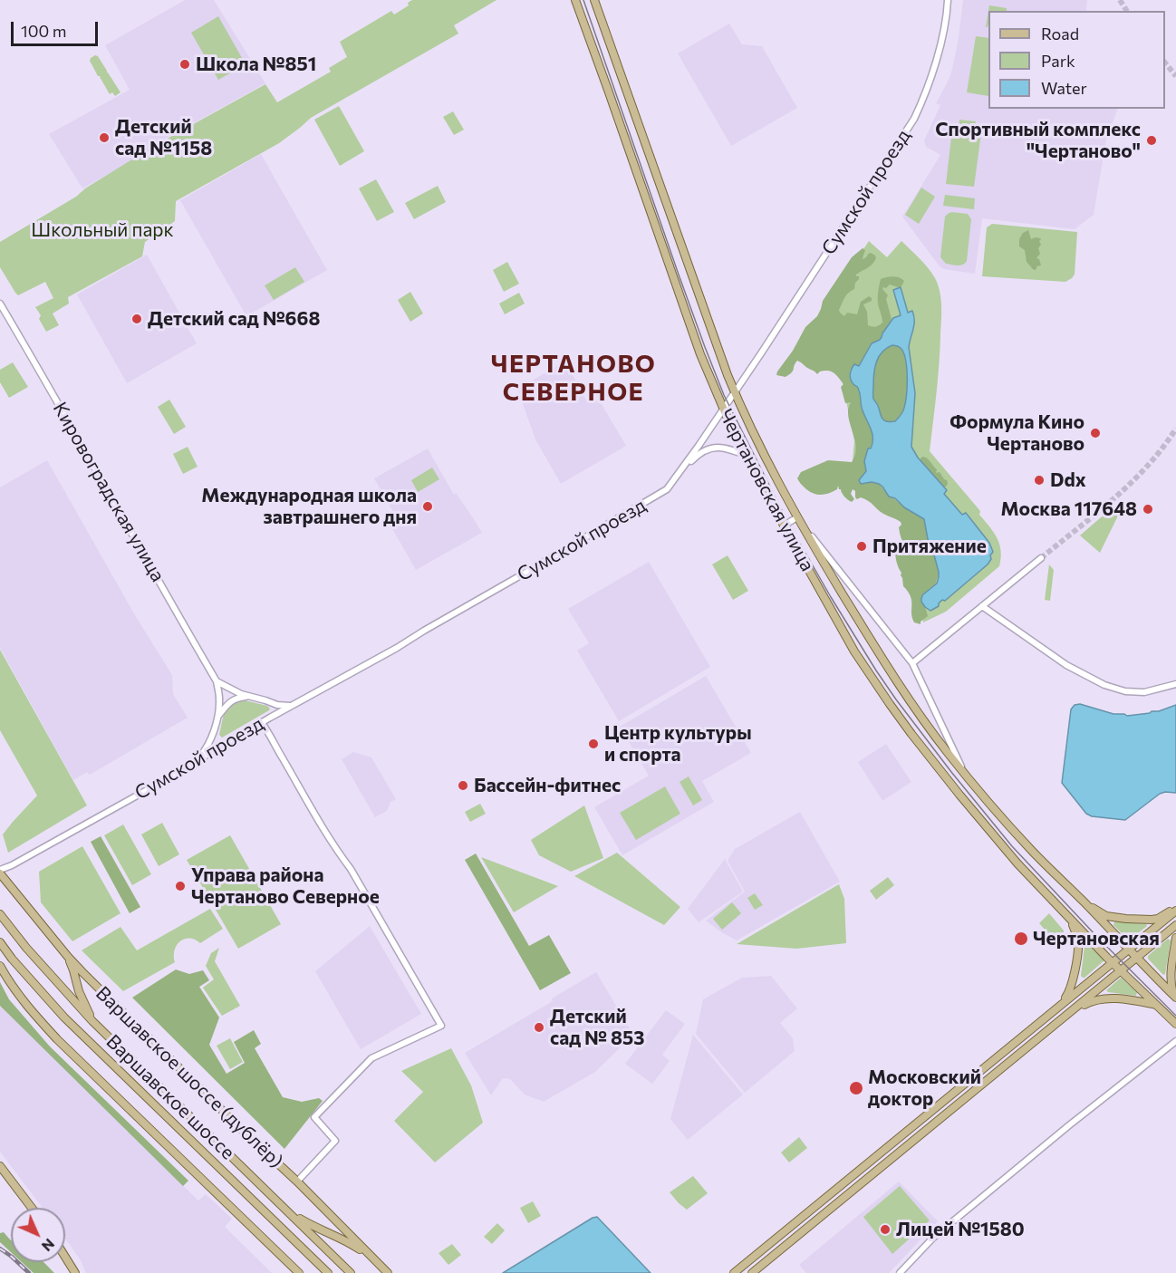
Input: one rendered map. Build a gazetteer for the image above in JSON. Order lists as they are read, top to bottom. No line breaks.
{"streets":{"main road":["Чертановская улица","Варшавское шоссе (дублёр)","Варшавское шоссе"],"street":["Сумской проезд","Кировоградская улица"]},"crossings":[["Сумской проезд","Чертановская улица"],["Сумской проезд","Варшавское шоссе (дублёр)"]],"districts":["ЧЕРТАНОВО СЕВЕРНОЕ"],"parks":["Школьный парк"],"places":["Школа №851","Детский сад №1158","Спортивный комплекс \"Чертаново\"","Детский сад №668","Формула Кино Чертаново","Ddx","Международная школа завтрашнего дня","Москва 117648","Притяжение","Центр культуры и спорта","Бассейн-фитнес","Управа района Чертаново Северное","Чертановская","Детский сад № 853","Московский доктор","Лицей №1580"],"legend":["Road","Park","Water"],"scale_bar":"100 m","north":"bottom right"}
